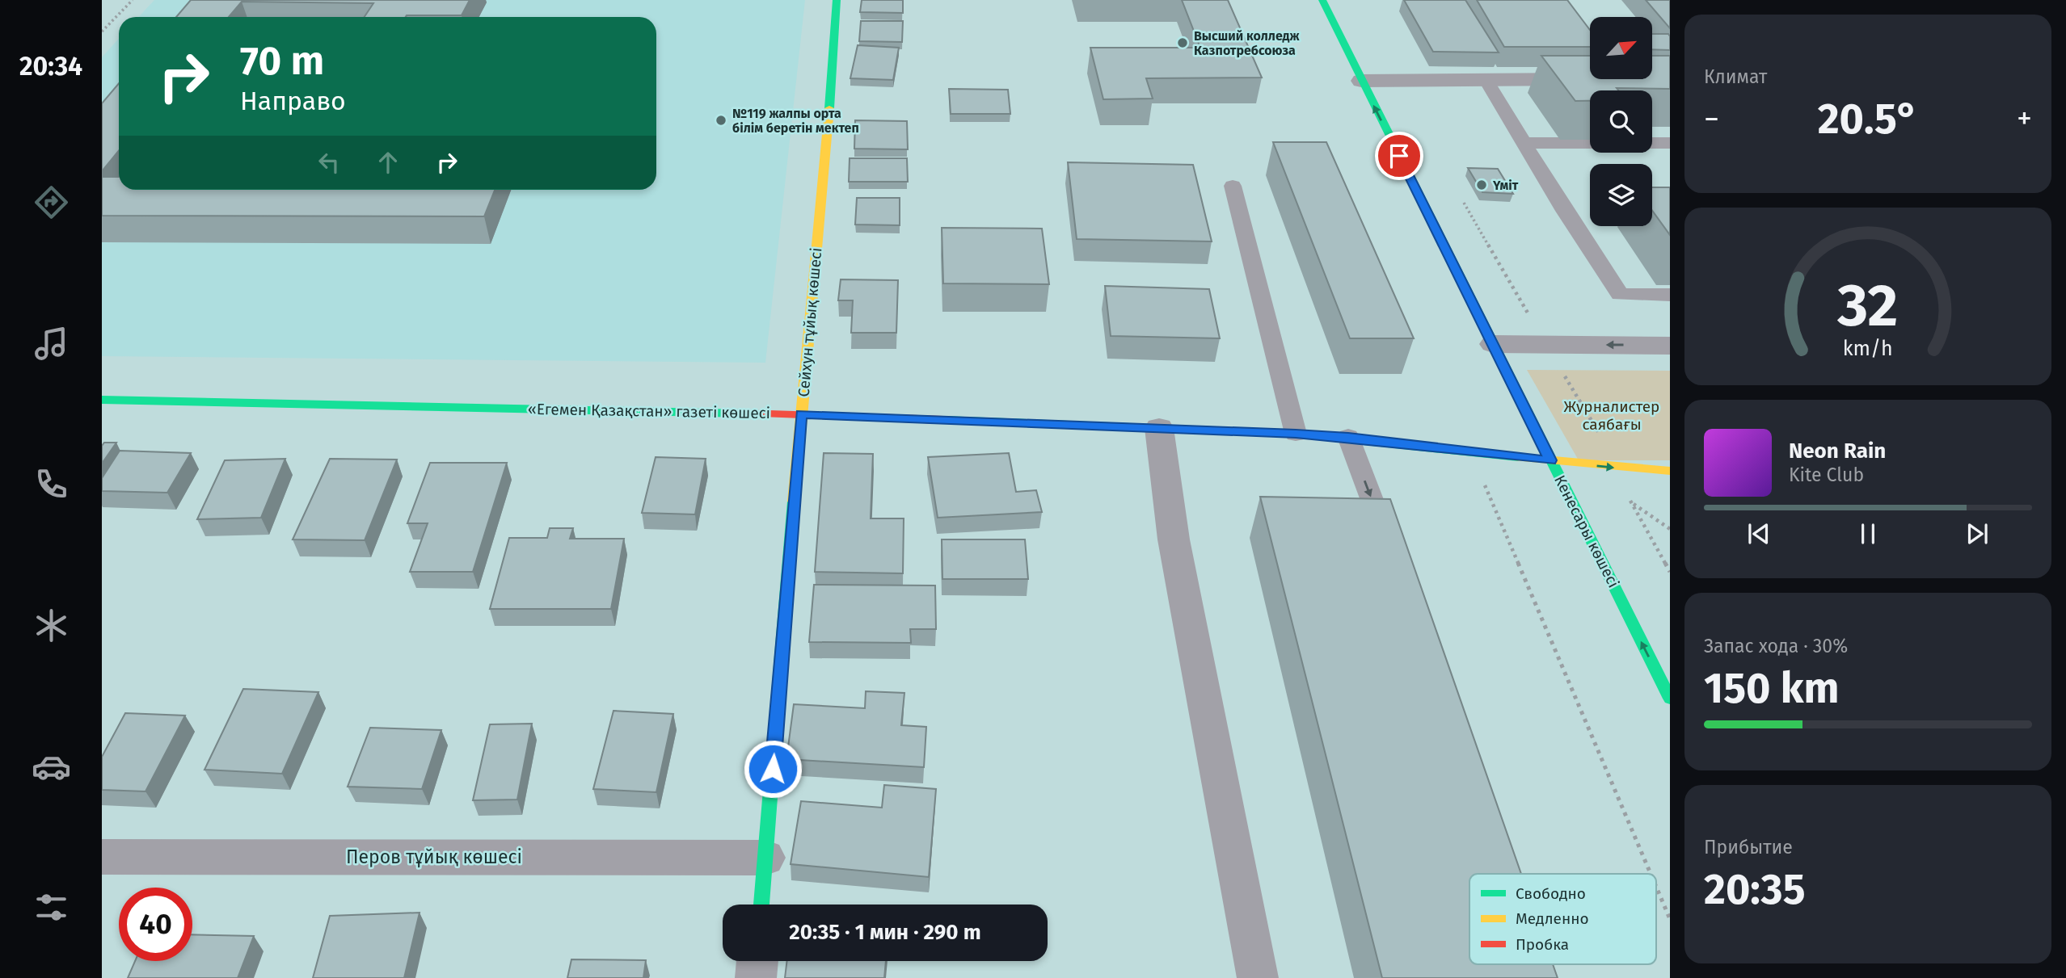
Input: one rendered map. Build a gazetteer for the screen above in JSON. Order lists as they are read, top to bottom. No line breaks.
{"streets":{"street":["Сейхун тұйық көшесі","«Егемен Қазақстан» газеті көшесі","Кенесары көшесі","Перов тұйық көшесі"]},"crossings":[["Сейхун тұйық көшесі","«Егемен Қазақстан» газеті көшесі"],["Сейхун тұйық көшесі","Перов тұйық көшесі"],["«Егемен Қазақстан» газеті көшесі","Кенесары көшесі"]],"one_way":["Кенесары көшесі"],"parks":["Журналистер саябағы"],"places":["Высший колледж Казпотребсоюза","№119 жалпы орта білім беретін мектеп","Үміт"],"legend":["Свободно","Медленно","Пробка"],"north":"top right","page":{"tabs":"20:34","tile":["Климат",["Запас хода · 30%","150 km"],["Прибытие","20:35"]],"turn":["70 m","Направо"],"heat":["−","20.5°","+"],"song":["Neon Rain","Kite Club"],"limit":"40","trip":"20:35 · 1 мин · 290 m","gauge":["32","km/h"]}}
